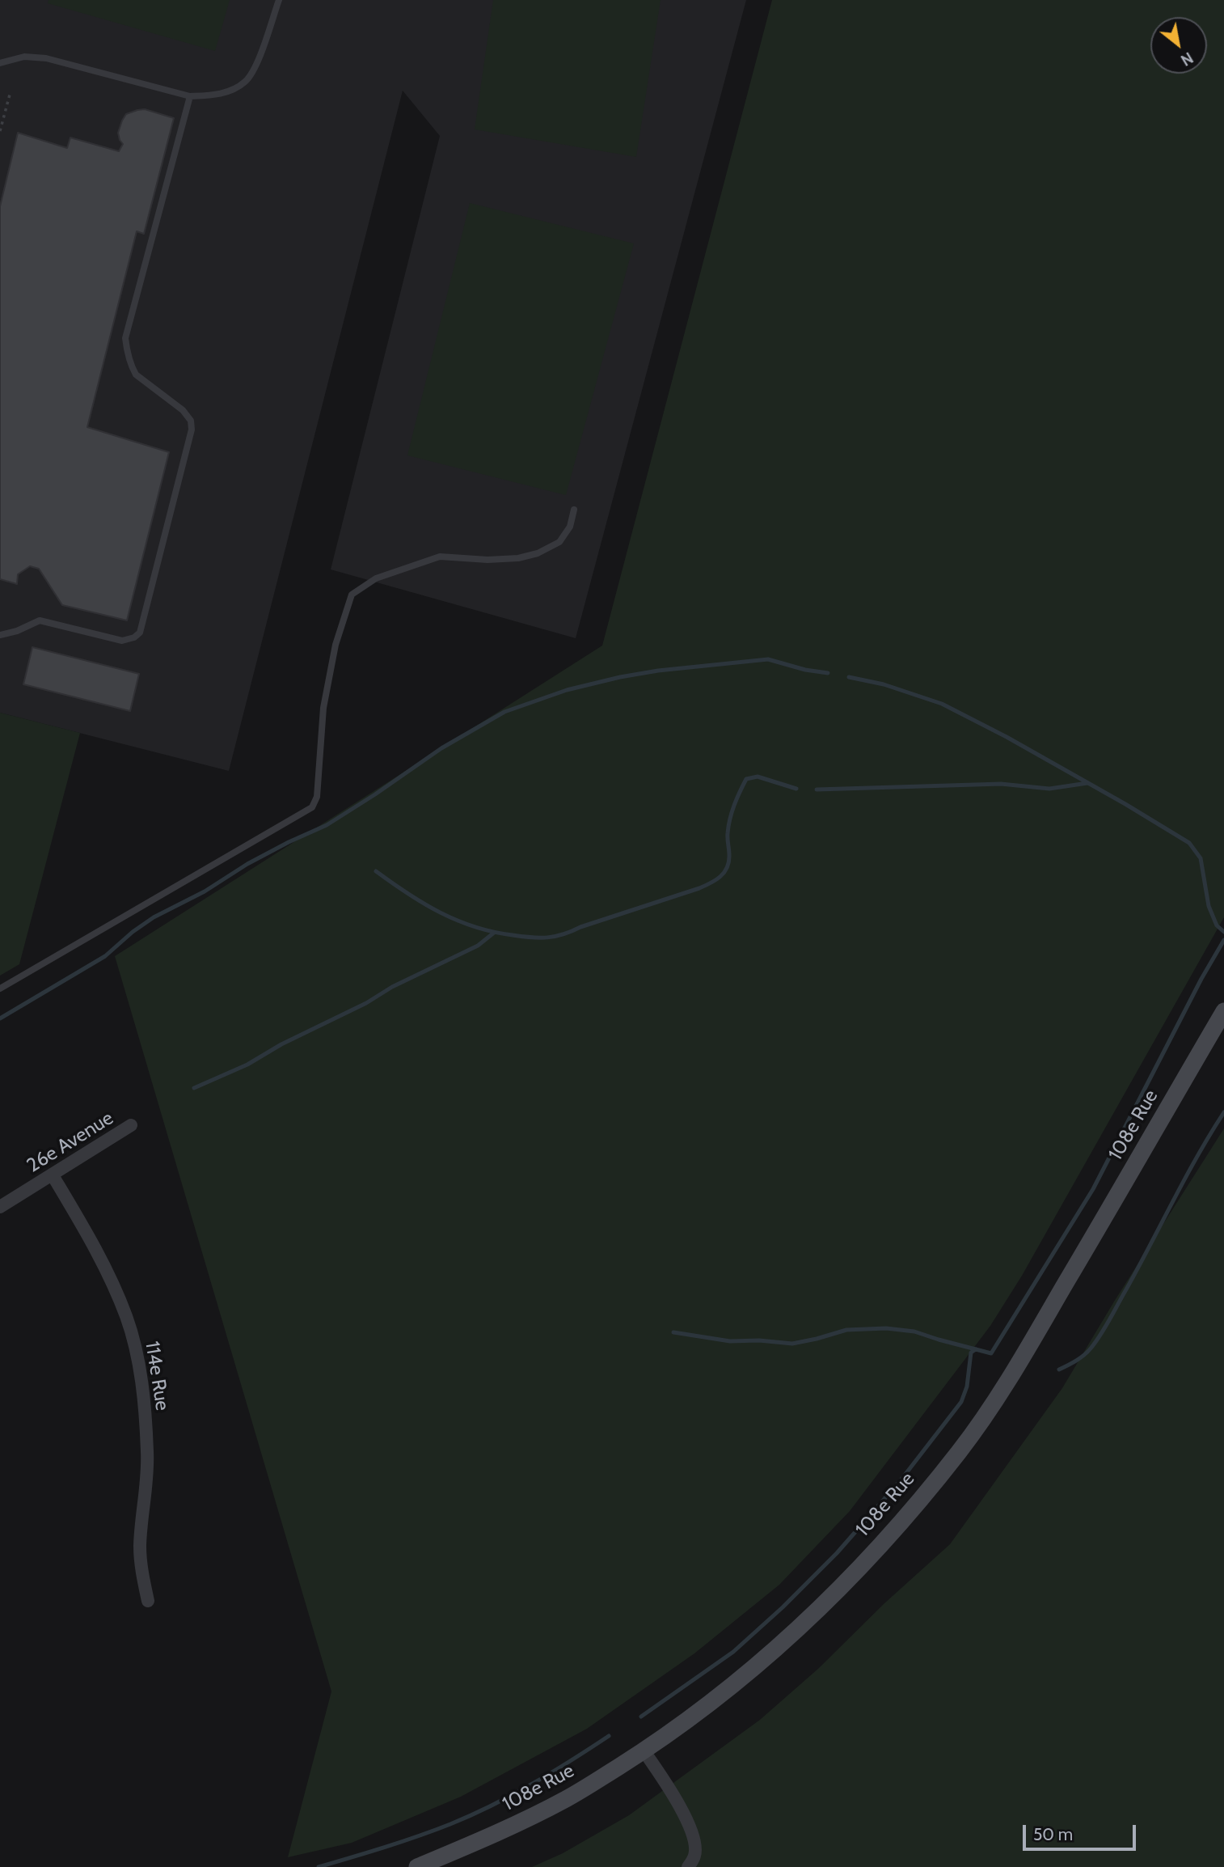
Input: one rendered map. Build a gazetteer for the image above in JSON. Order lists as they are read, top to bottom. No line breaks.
{"streets":{"main road":["108e Rue"],"street":["26e Avenue","114e Rue"]},"crossings":[["26e Avenue","114e Rue"]],"scale_bar":"50 m","north":"bottom right"}
